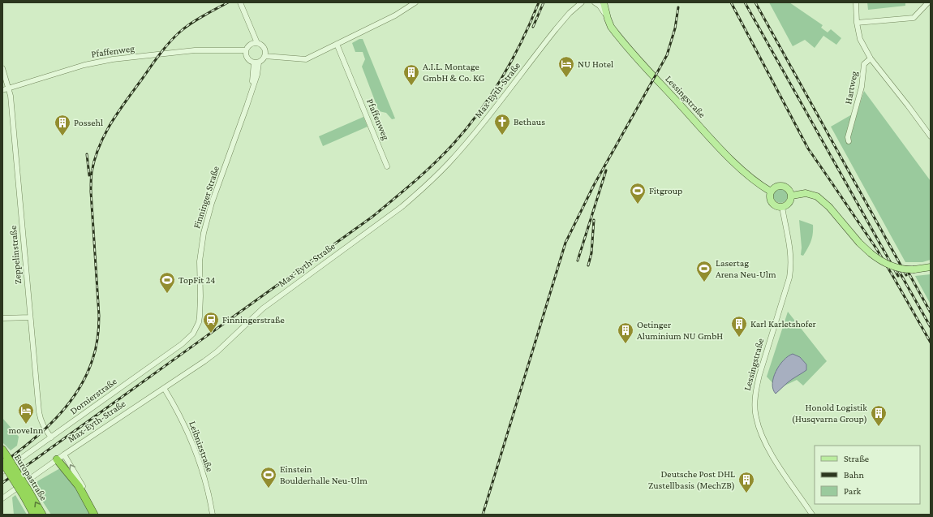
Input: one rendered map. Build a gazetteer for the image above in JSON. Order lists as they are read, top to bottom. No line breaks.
{"streets":{"highway":["Europastraße"],"main road":["Lessingstraße"],"street":["Pfaffenweg","Hartweg","Max-Eyth-Straße","Finninger Straße","Zeppelinstraße","Dornierstraße","Leibnizstraße"]},"crossings":[["Pfaffenweg","Finninger Straße"],["Pfaffenweg","Zeppelinstraße"],["Max-Eyth-Straße","Leibnizstraße"],["Finninger Straße","Dornierstraße"],["Zeppelinstraße","Dornierstraße"]],"places":{"hotel":["NU Hotel","moveInn"],"building":["A.I.L. Montage GmbH & Co. KG","Possehl","Karl Karletshofer","Oetinger Aluminium NU GmbH","Honold Logistik (Husqvarna Group)","Deutsche Post DHL Zustellbasis (MechZB)"],"church":["Bethaus"],"sports":["Fitgroup","Lasertag Arena Neu-Ulm","TopFit 24","Einstein Boulderhalle Neu-Ulm"],"station":["Finningerstraße"]},"legend":["Straße","Bahn","Park"]}
